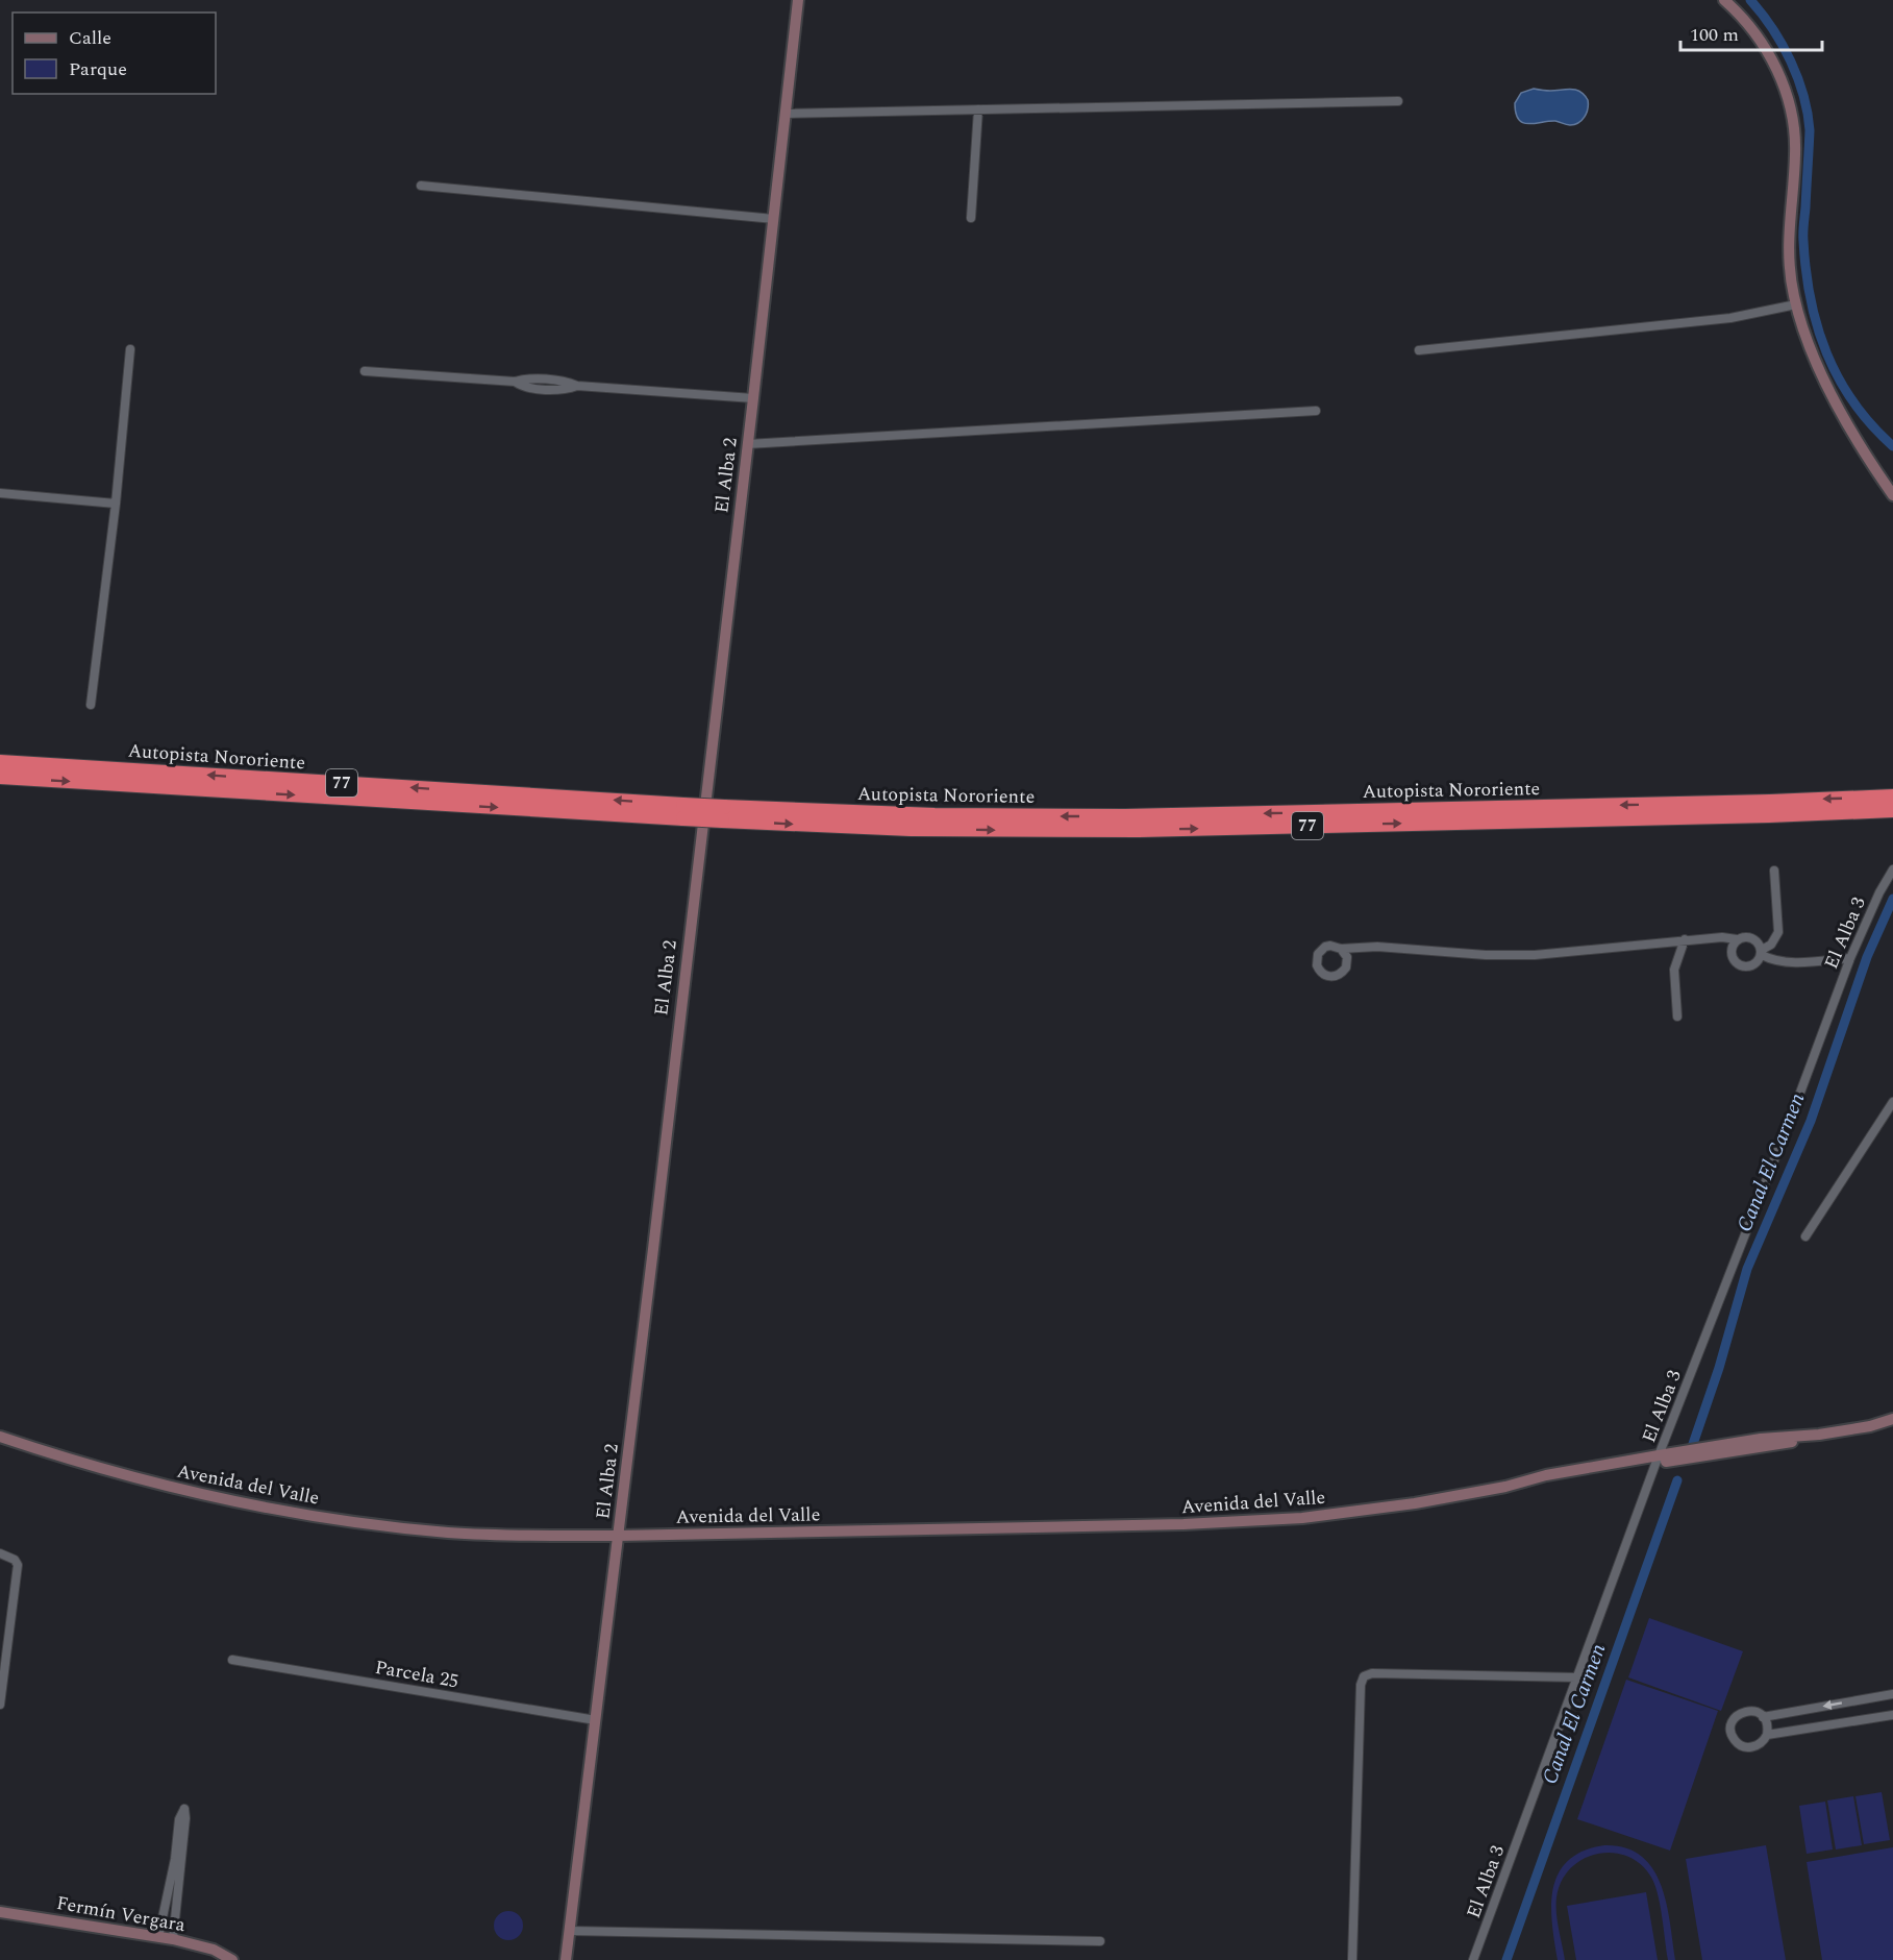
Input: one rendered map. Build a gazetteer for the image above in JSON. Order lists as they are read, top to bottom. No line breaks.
{"streets":{"highway":["Autopista Nororiente","77"],"street":["El Alba 2","El Alba 3","Avenida del Valle","Parcela 25","Fermín Vergara"]},"crossings":[["El Alba 2","Avenida del Valle"],["El Alba 2","Parcela 25"],["El Alba 3","Avenida del Valle"]],"water":["Canal El Carmen"],"legend":["Calle","Parque"],"scale_bar":"100 m"}
